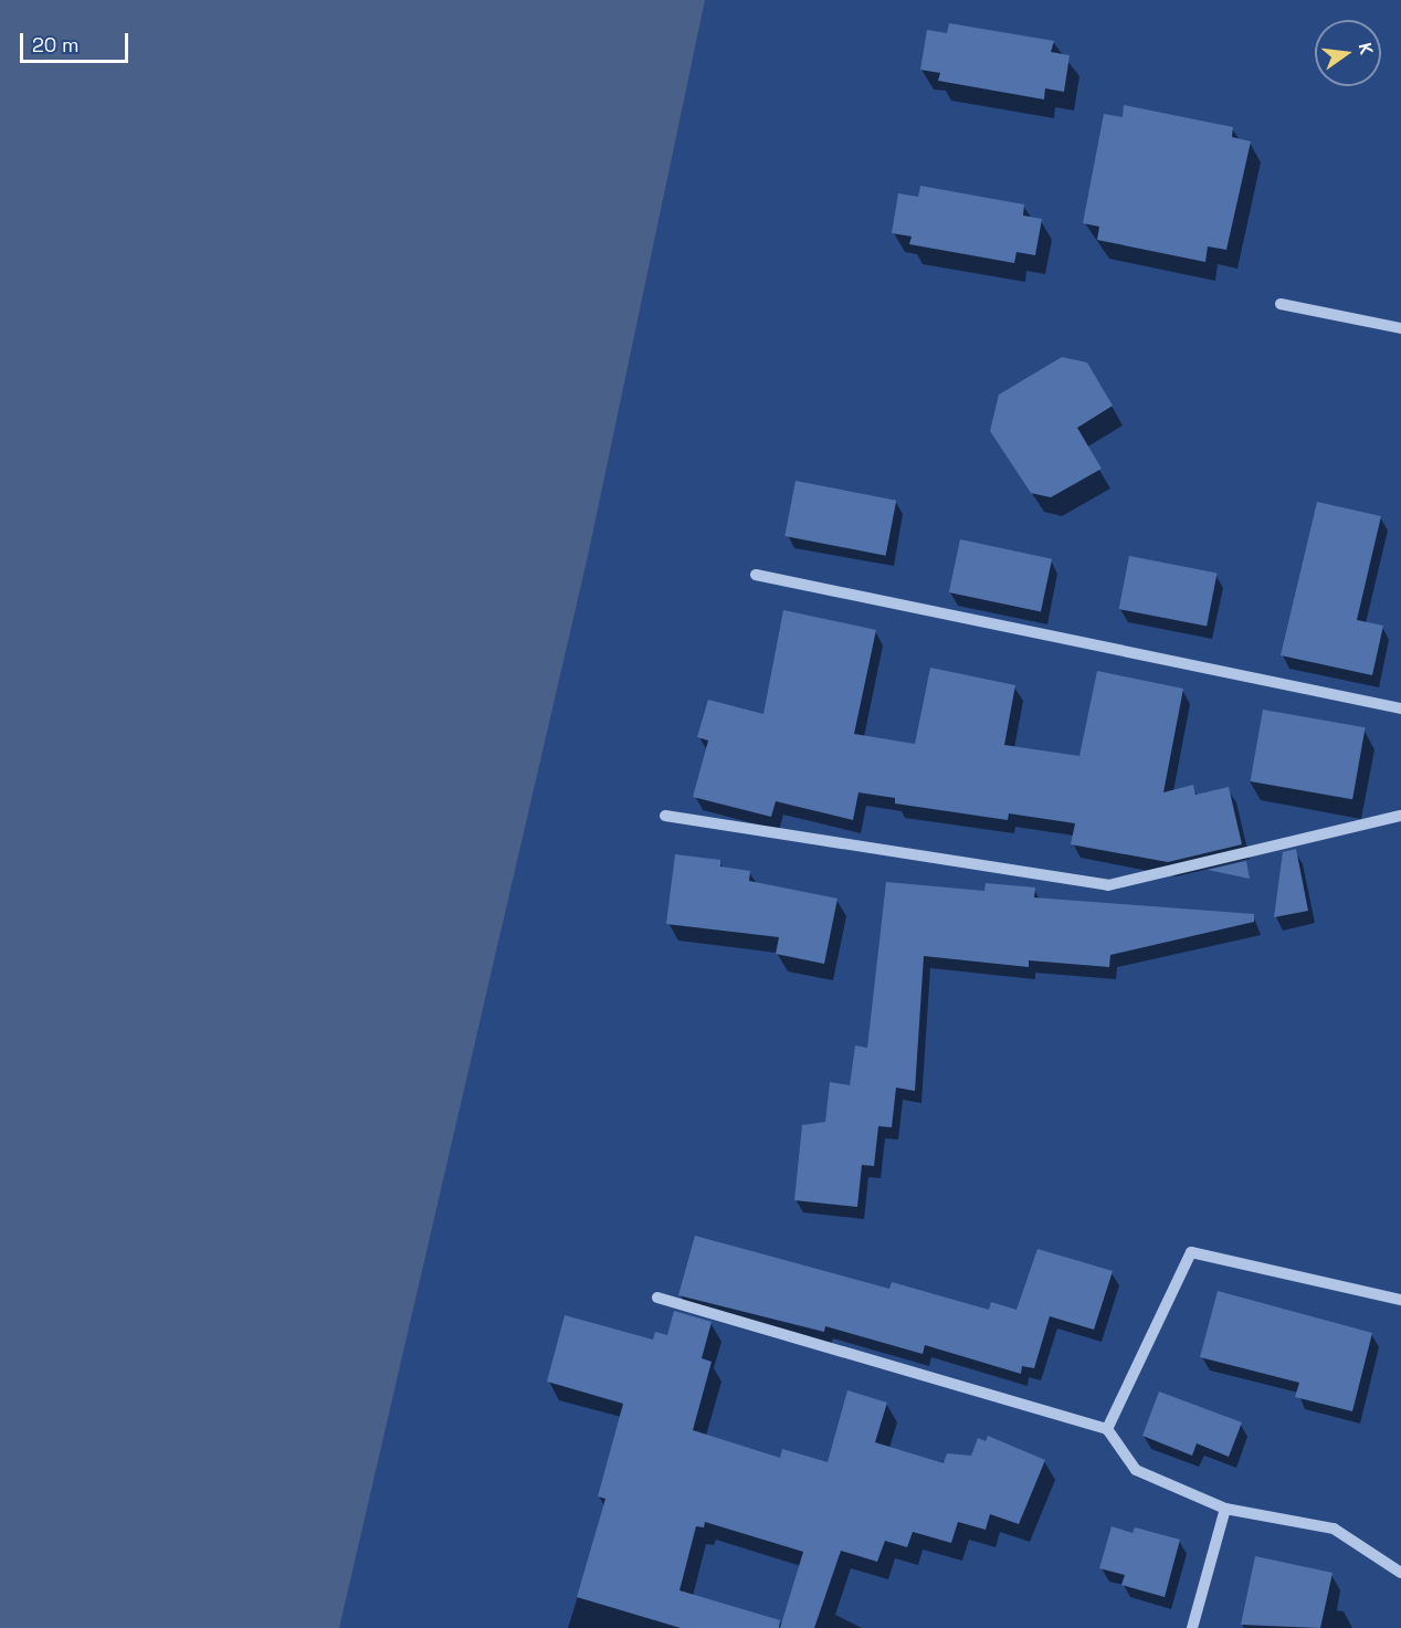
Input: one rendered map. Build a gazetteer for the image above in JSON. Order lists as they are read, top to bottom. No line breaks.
{"scale_bar":"20 m","north":"right"}
